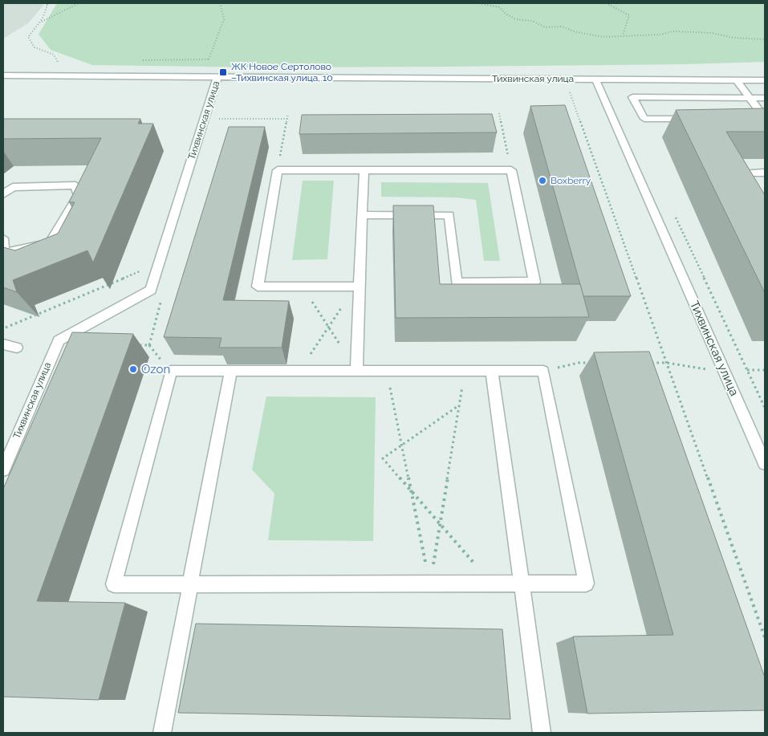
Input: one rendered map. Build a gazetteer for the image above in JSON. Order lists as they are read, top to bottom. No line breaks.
{"streets":{"street":["Тихвинская улица"]},"places":{"transit":["ЖК Новое Сертолово –Тихвинская улица, 10"],"other":["Boxberry","Ozon"]}}
